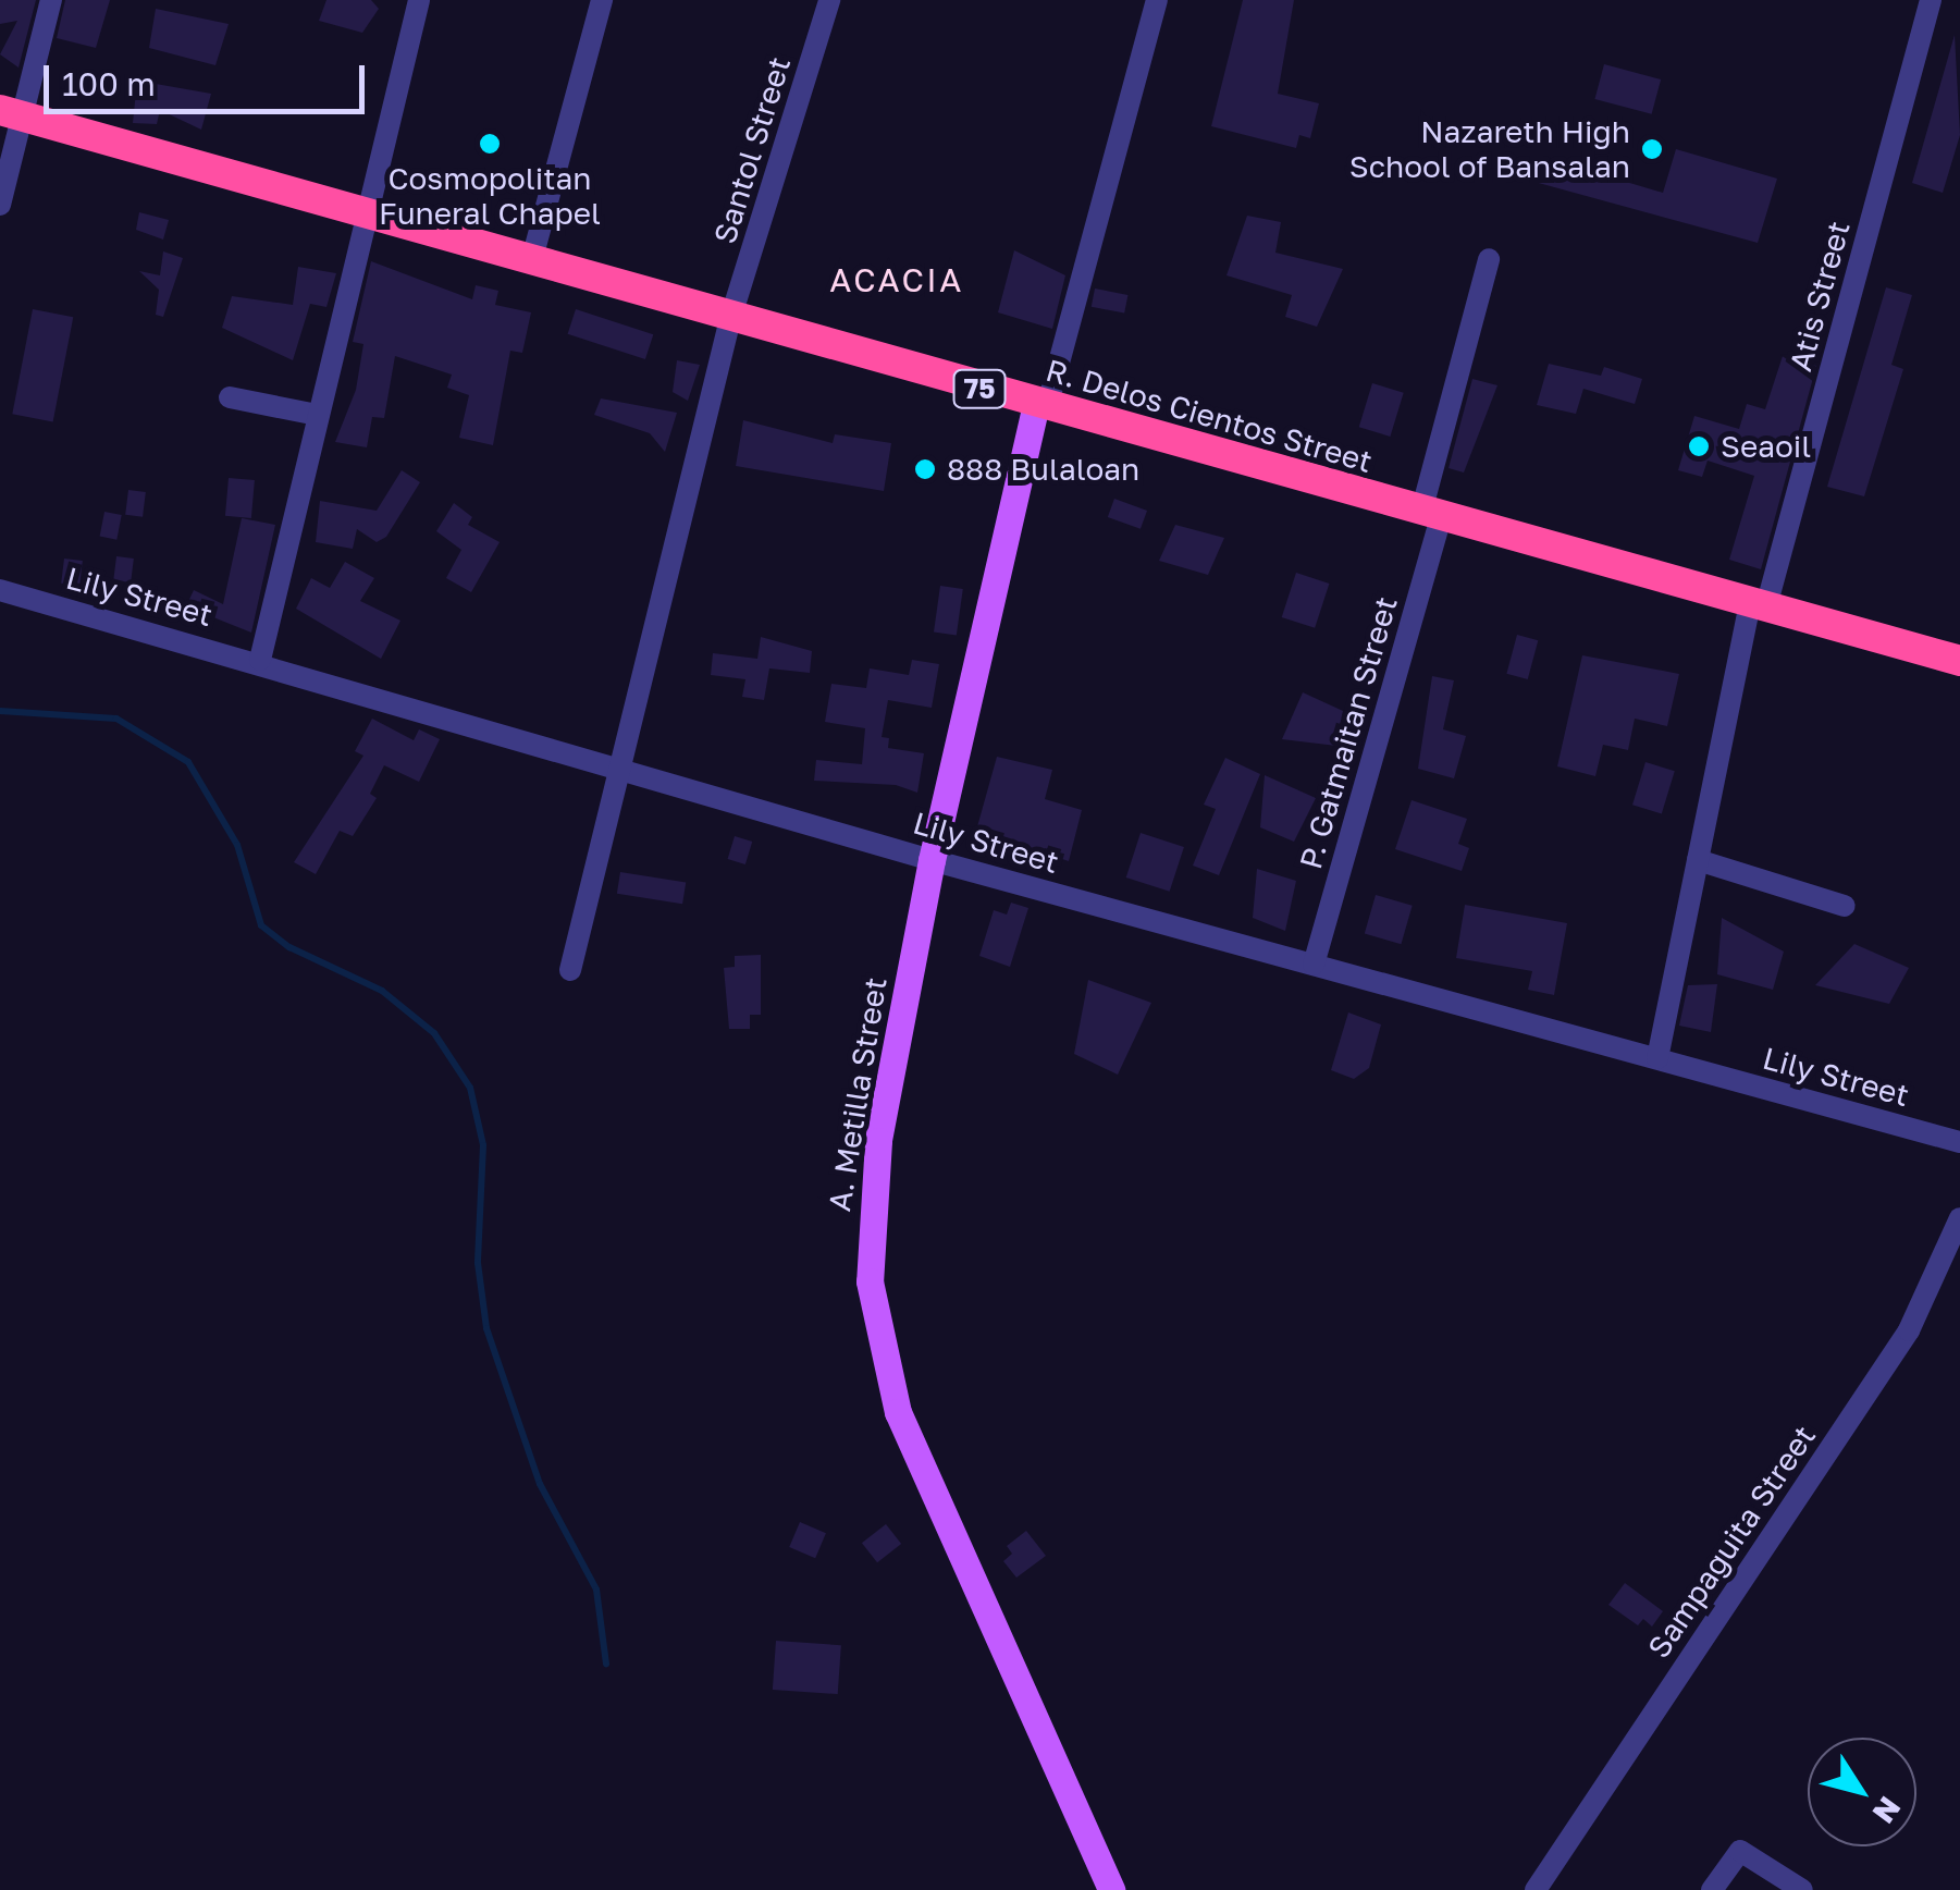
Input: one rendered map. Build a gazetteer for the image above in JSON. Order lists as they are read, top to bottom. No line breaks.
{"streets":{"highway":["75","R. Delos Cientos Street"],"main road":["A. Metilla Street"],"street":["Santol Street","Atis Street","Lily Street","P. Gatmaitan Street","Sampaguita Street"]},"crossings":[["Santol Street","R. Delos Cientos Street"],["Santol Street","Lily Street"],["Atis Street","R. Delos Cientos Street"],["Atis Street","Lily Street"],["R. Delos Cientos Street","P. Gatmaitan Street"],["R. Delos Cientos Street","A. Metilla Street"],["Lily Street","P. Gatmaitan Street"],["Lily Street","A. Metilla Street"]],"districts":["ACACIA"],"places":["Cosmopolitan Funeral Chapel","Nazareth High School of Bansalan","Seaoil","888 Bulaloan"],"scale_bar":"100 m","north":"bottom right"}
